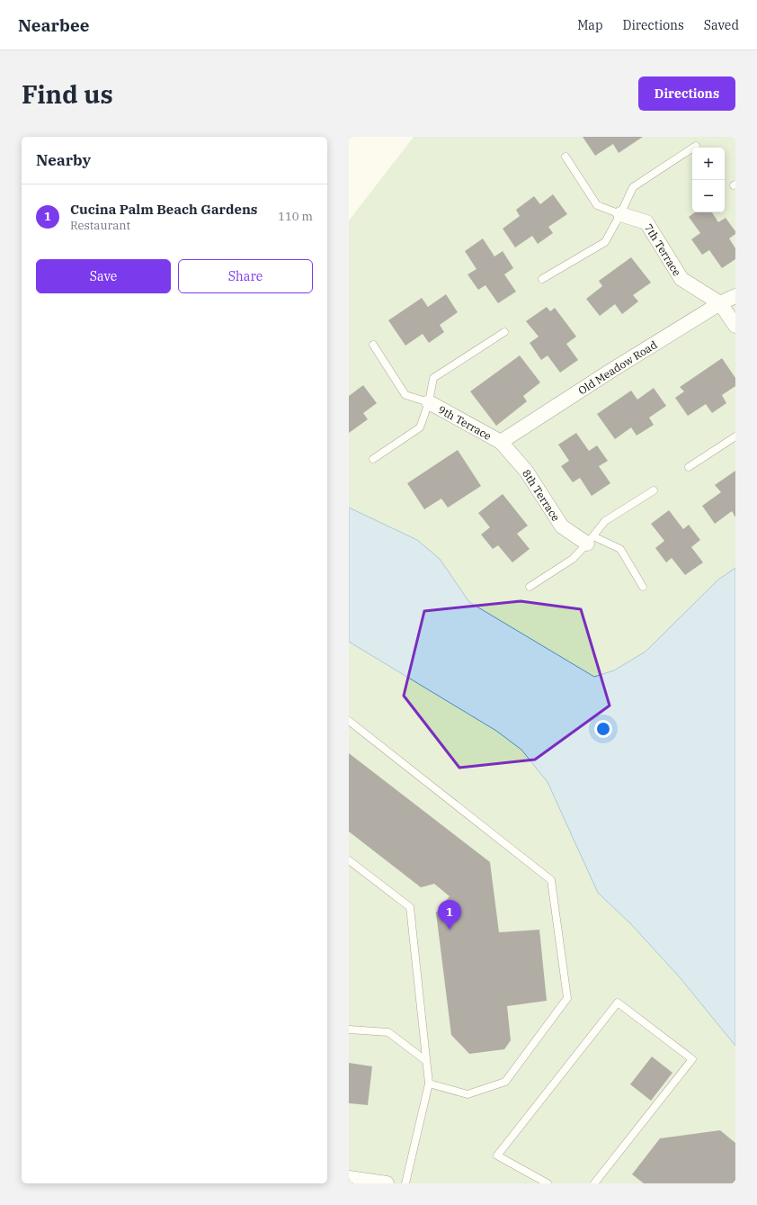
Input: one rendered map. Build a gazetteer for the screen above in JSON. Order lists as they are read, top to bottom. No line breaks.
{"streets":{"street":["7th Terrace","Old Meadow Road","9th Terrace","8th Terrace"]},"crossings":[["7th Terrace","Old Meadow Road"],["Old Meadow Road","9th Terrace"],["Old Meadow Road","8th Terrace"],["9th Terrace","8th Terrace"]],"page":{"header":"Nearbee","nav":["Map","Directions","Saved"],"buttons":["Directions",["Save","Share"]],"title":"Find us","heading":"Nearby","map_buttons":["+","−"],"list":[{"mark":"1","name":"Cucina Palm Beach Gardens","note":"Restaurant","value":"110 m"}],"pins":"1"}}
